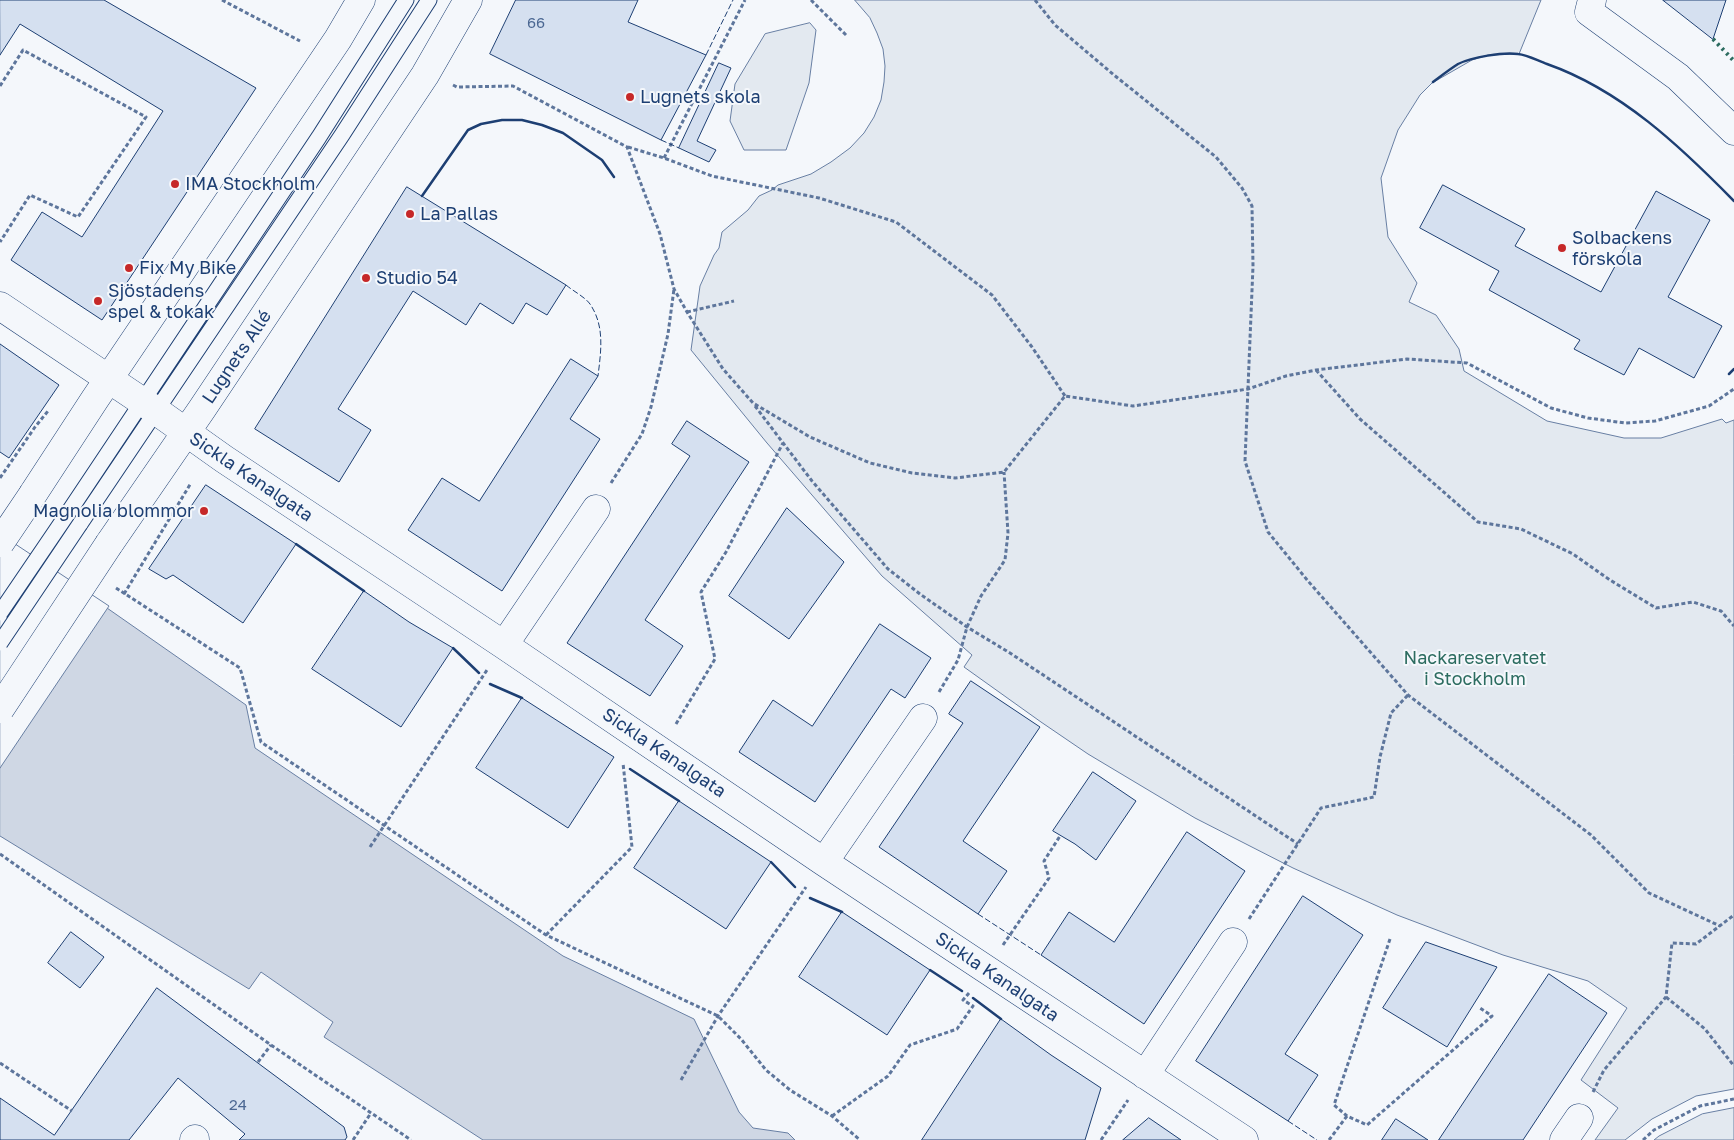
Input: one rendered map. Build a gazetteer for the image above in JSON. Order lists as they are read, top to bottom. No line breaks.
{"streets":{"street":["Lugnets Allé","Sickla Kanalgata"]},"crossings":[["Lugnets Allé","Sickla Kanalgata"]],"parks":["Nackareservatet i Stockholm"],"places":["Lugnets skola","IMA Stockholm","La Pallas","Solbackens förskola","Fix My Bike","Studio 54","Sjöstadens spel & tokak","Magnolia blommor"],"house_numbers":["66","24"]}
